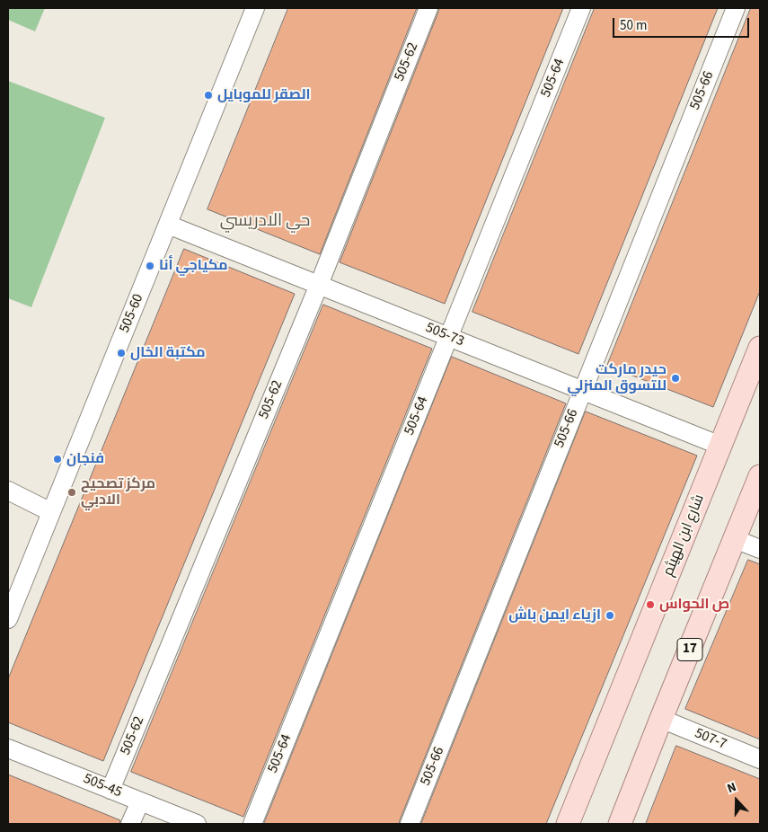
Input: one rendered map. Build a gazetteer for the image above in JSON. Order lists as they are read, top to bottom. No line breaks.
{"streets":{"main road":["شارع ابن الهيثم","17"],"street":["505-62","505-64","505-66","505-60","505-73","507-7","505-45"]},"crossings":[["505-62","505-73"],["505-62","505-45"],["505-64","505-73"],["505-66","505-73"],["505-60","505-73"],["505-73","شارع ابن الهيثم"],["17","507-7"]],"districts":["حي الادريسي"],"places":["الصقر للموبايل","مكياجي أنا","مكتبة الخال","حيدر ماركت للتسوق المنزلي","فنجان","مركز تصحيح الادبي","ص الحواس","ازياء ايمن باش"],"scale_bar":"50 m","north":"top"}
